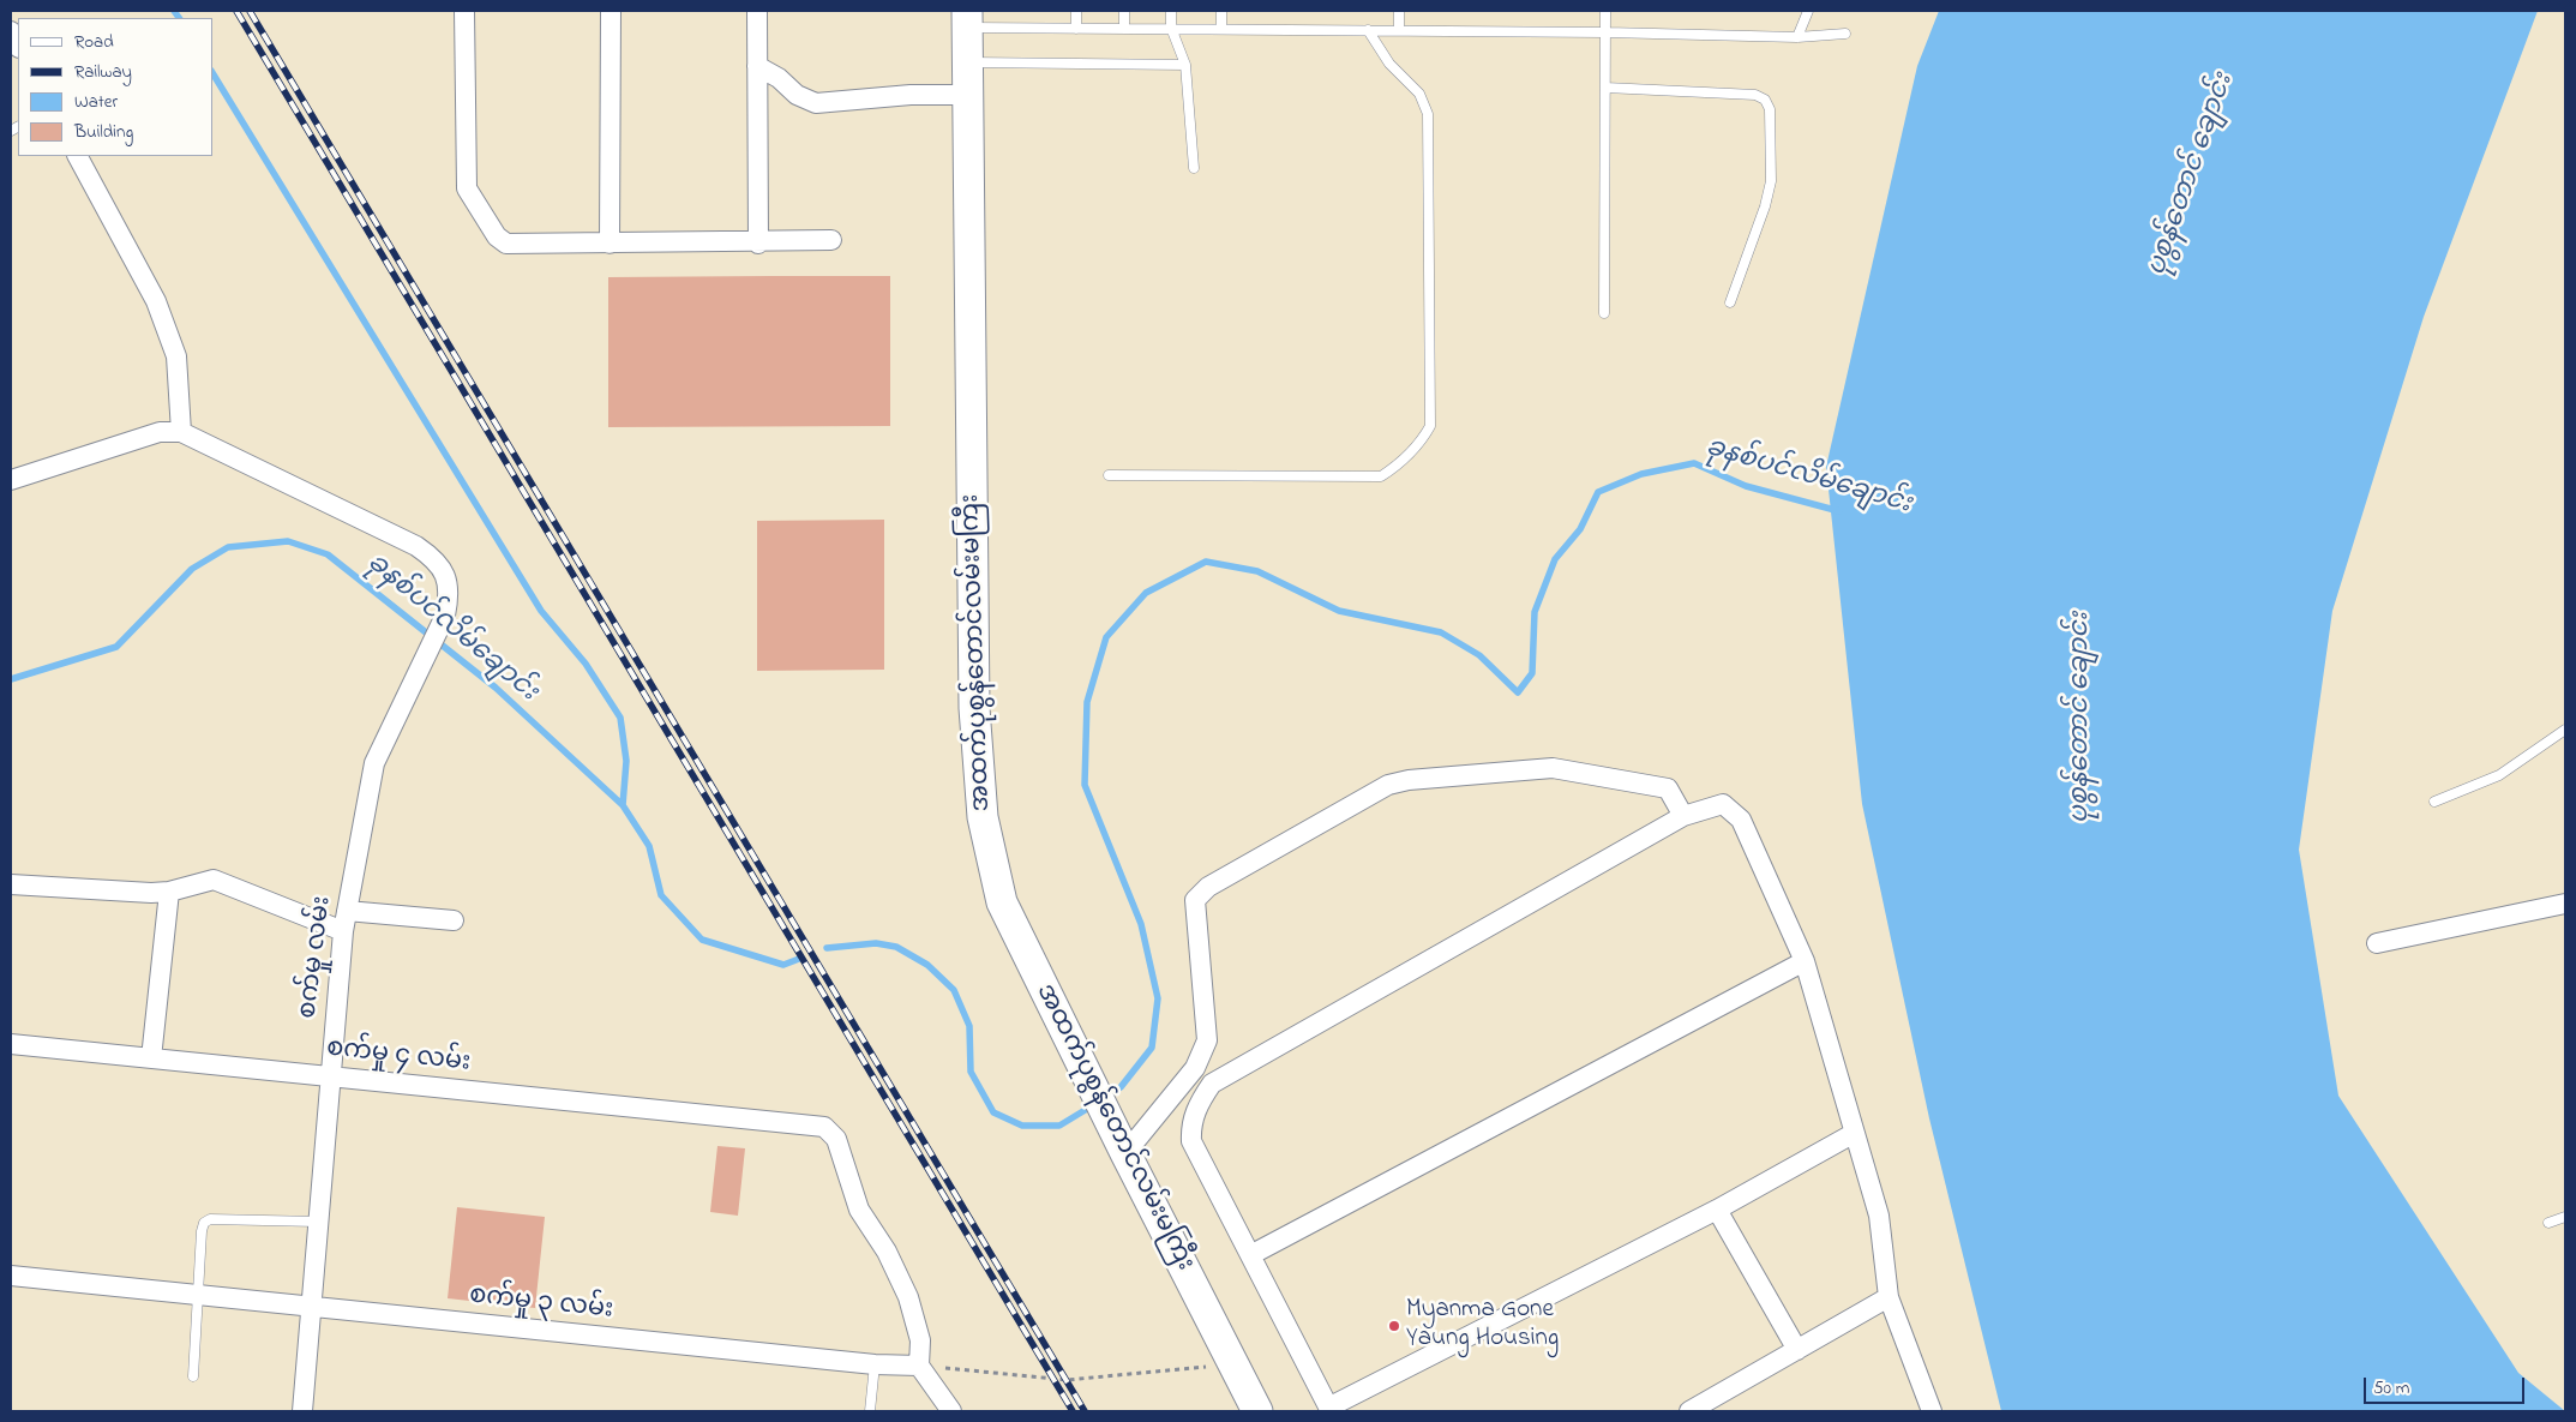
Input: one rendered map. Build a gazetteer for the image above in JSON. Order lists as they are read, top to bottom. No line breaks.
{"streets":{"main road":["အထက်ပုစွန်တောင်လမ်းမကြီး"],"street":["စက်မှု လမ်း","စက်မှု ၄ လမ်း","စက်မှု ၃ လမ်း"]},"crossings":[["စက်မှု လမ်း","စက်မှု ၄ လမ်း"],["စက်မှု လမ်း","စက်မှု ၃ လမ်း"],["စက်မှု ၄ လမ်း","စက်မှု ၃ လမ်း"]],"water":["ပုစွန်တောင် ချောင်း","ခုနစ်ပင်လိမ်ချောင်း"],"places":["Myanma Gone Yaung Housing"],"legend":["Road","Railway","Water","Building"],"scale_bar":"50 m"}
